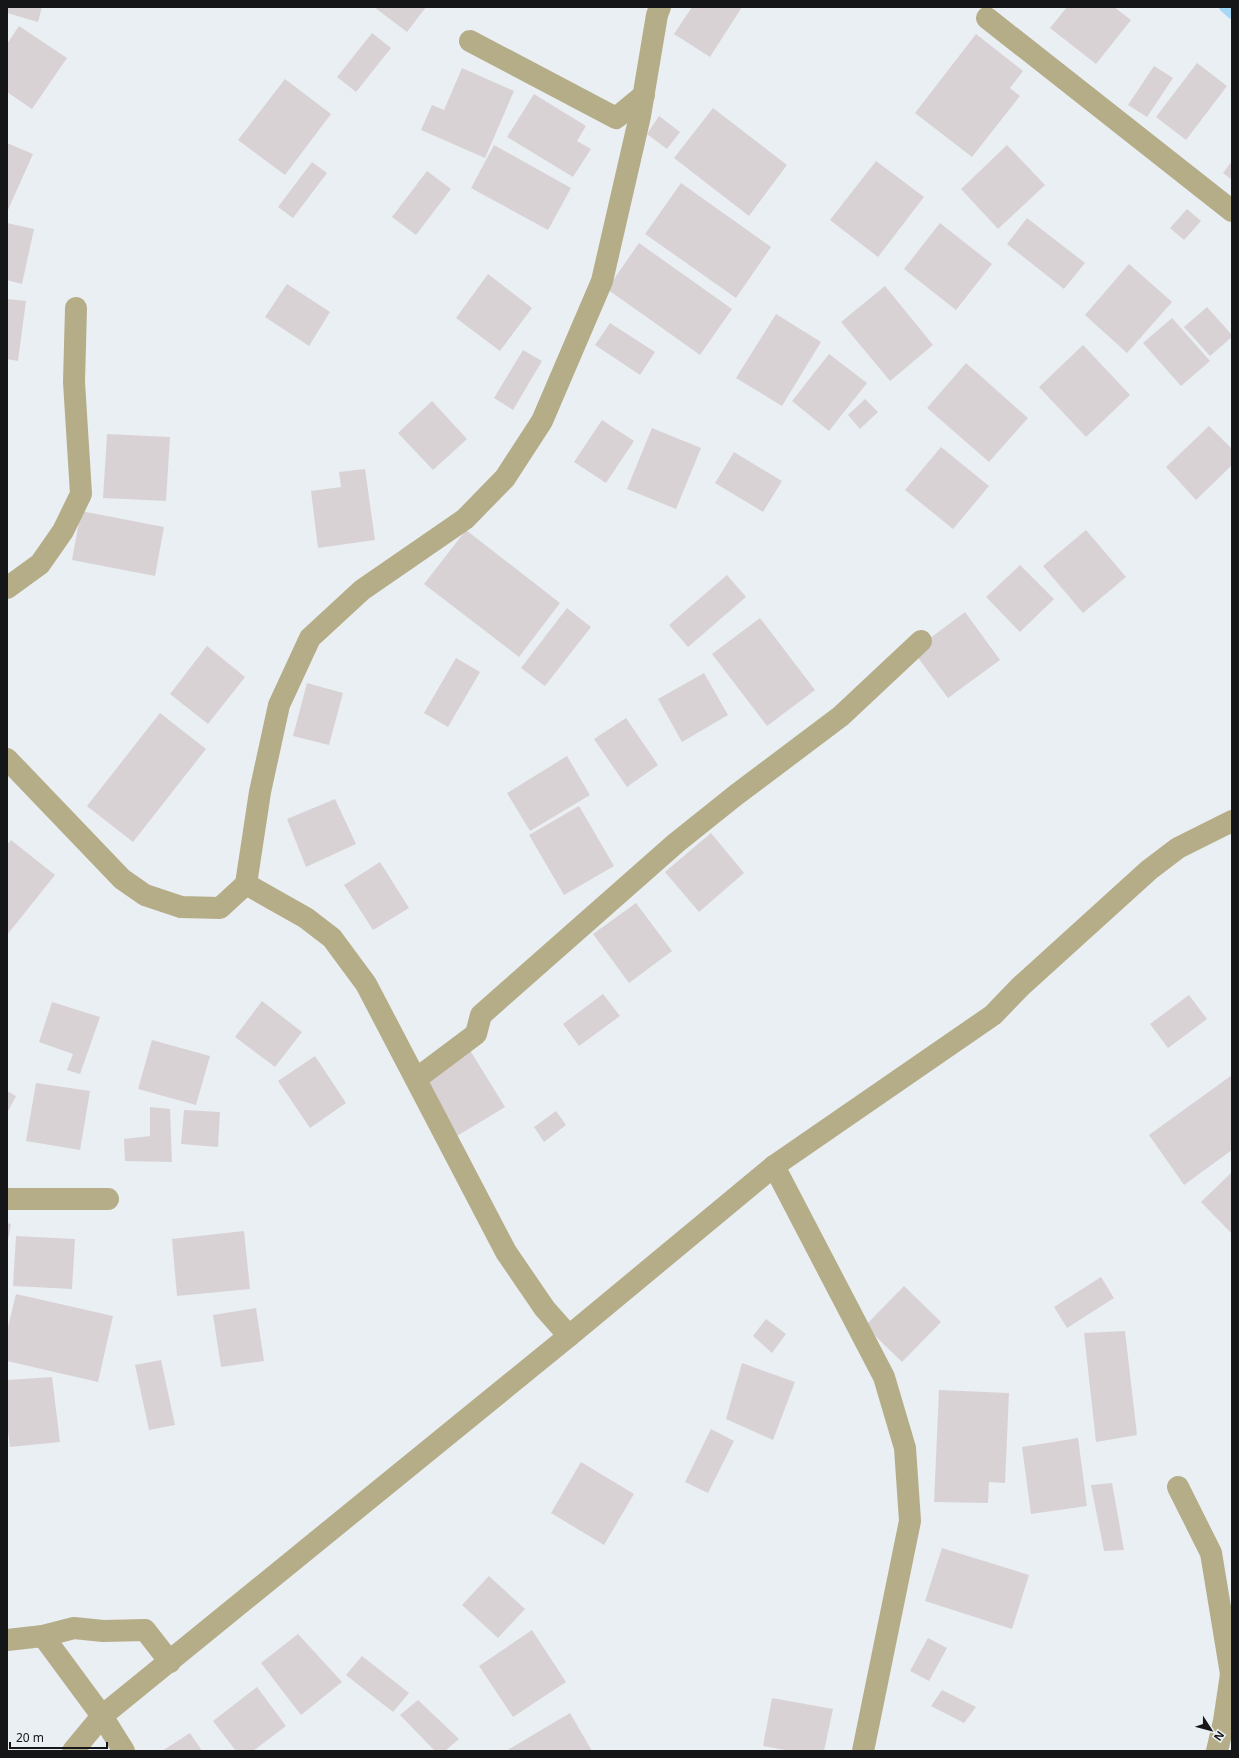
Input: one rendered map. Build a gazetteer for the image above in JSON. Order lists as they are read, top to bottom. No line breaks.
{"scale_bar":"20 m","north":"bottom right"}
